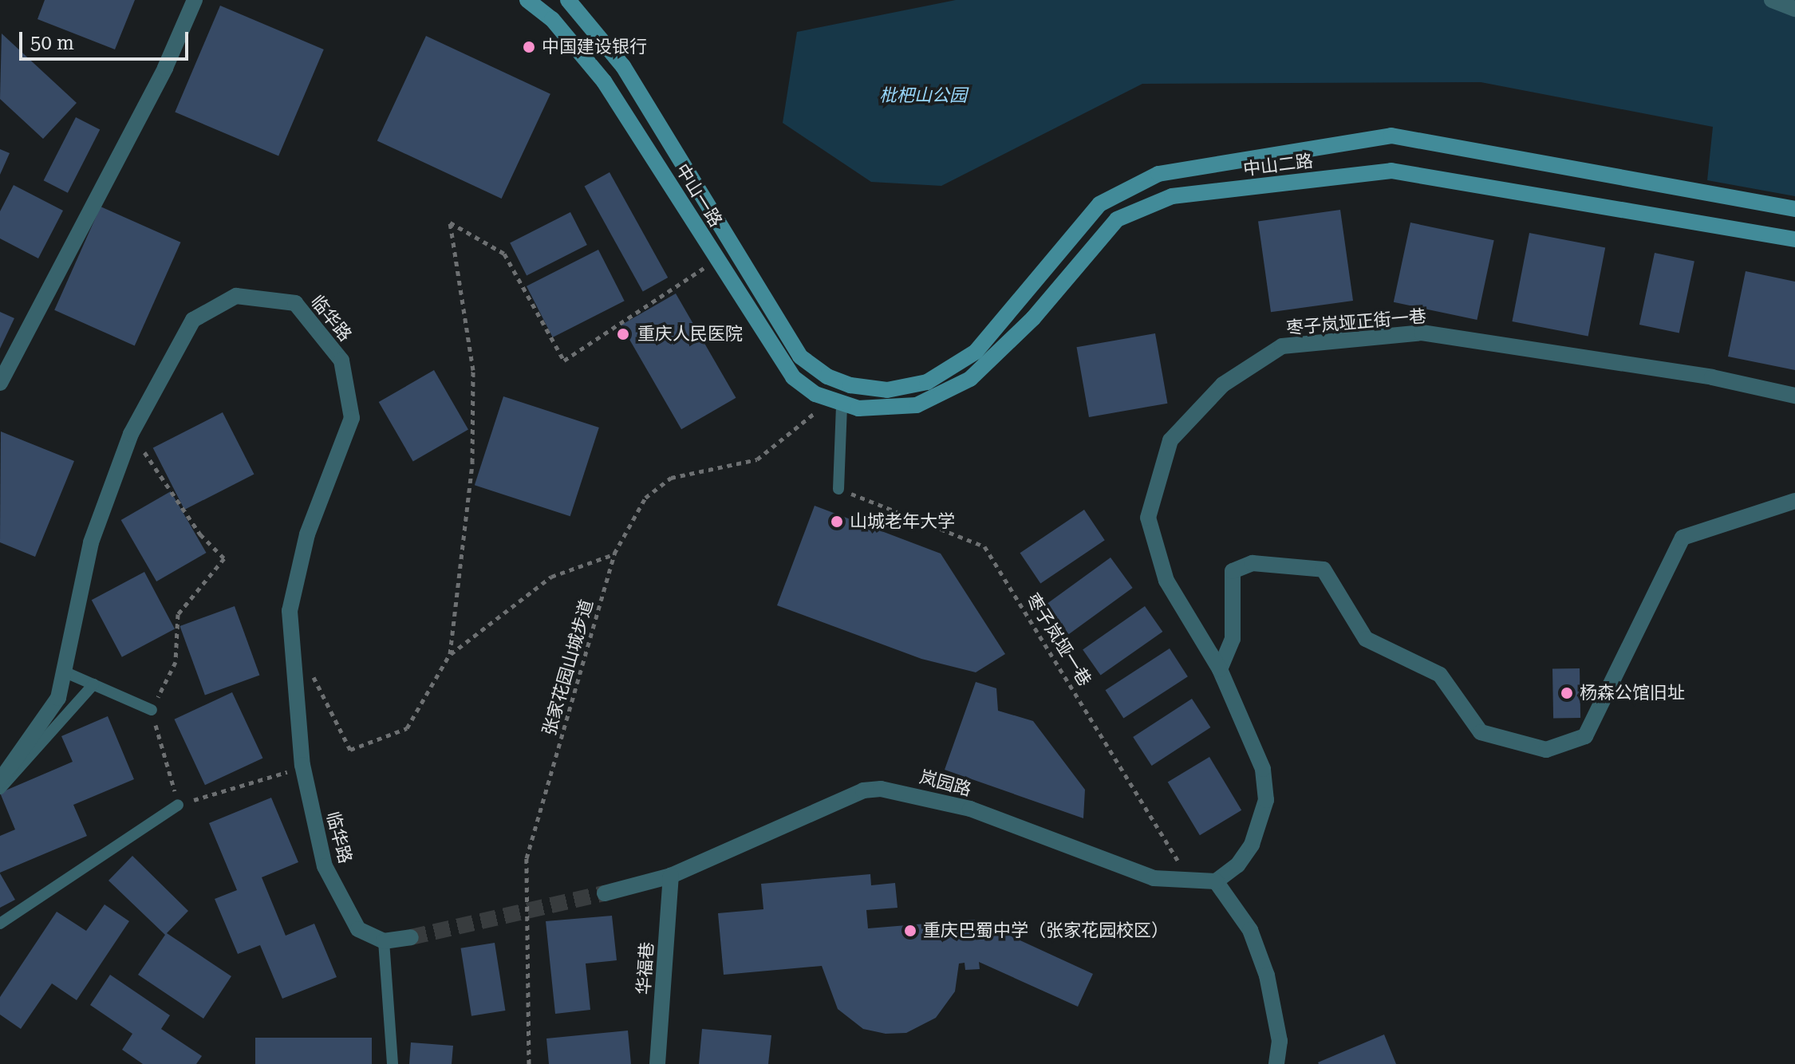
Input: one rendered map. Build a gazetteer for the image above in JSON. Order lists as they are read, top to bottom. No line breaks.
{"streets":{"main road":["中山二路","中山一路"],"street":["临华路","枣子岚垭正街一巷","岚园路","华福巷"],"path":["枣子岚垭一巷","张家花园山城步道"]},"crossings":[["中山二路","中山一路"],["中山二路","张家花园山城步道"],["中山一路","张家花园山城步道"],["枣子岚垭正街一巷","岚园路"],["枣子岚垭一巷","岚园路"],["岚园路","华福巷"]],"parks":["枇杷山公园"],"places":["中国建设银行","重庆人民医院","山城老年大学","杨森公馆旧址","重庆巴蜀中学（张家花园校区）"],"scale_bar":"50 m"}
